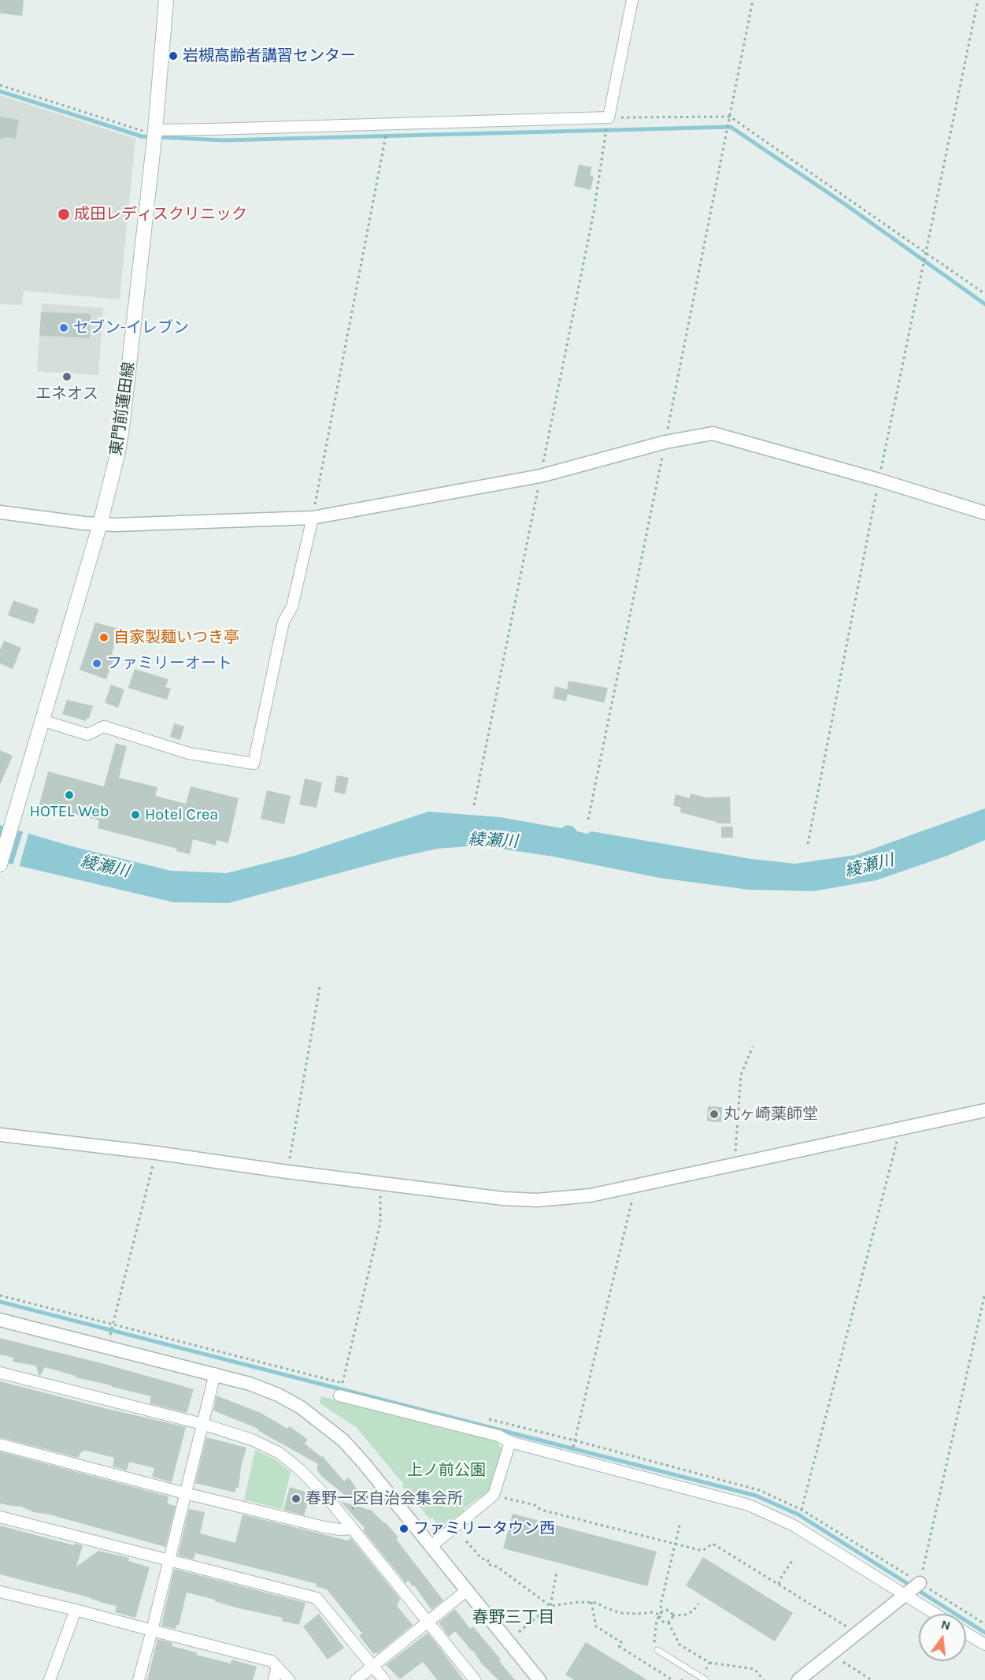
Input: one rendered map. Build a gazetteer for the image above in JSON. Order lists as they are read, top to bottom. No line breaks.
{"streets":{"main road":["東門前蓮田線"]},"districts":["春野三丁目"],"water":["綾瀬川"],"parks":["上ノ前公園"],"places":["岩槻高齢者講習センター","成田レディスクリニック","セブン-イレブン","エネオス","自家製麺いつき亭","ファミリーオート","HOTEL Web","Hotel Crea","丸ヶ崎薬師堂","春野一区自治会集会所","ファミリータウン西"],"north":"top"}
